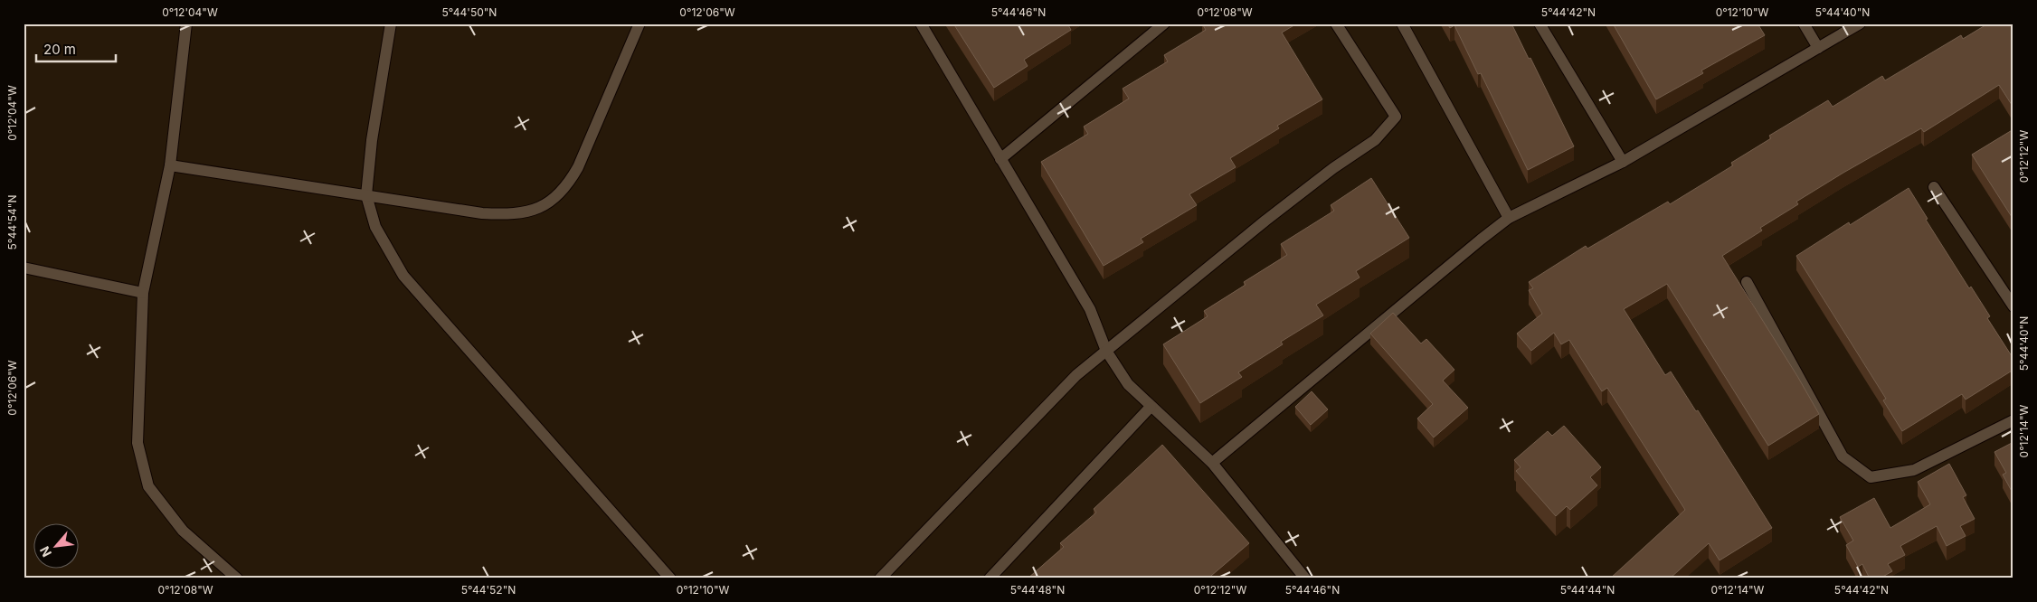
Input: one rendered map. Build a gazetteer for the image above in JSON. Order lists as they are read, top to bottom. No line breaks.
{"scale_bar":"20 m","north":"bottom left","coordinates":["0°12'04\"W","5°44'50\"N","0°12'06\"W","5°44'46\"N","0°12'08\"W","5°44'42\"N","0°12'10\"W","5°44'40\"N","0°12'12\"W","5°44'54\"N","0°12'14\"W","5°44'52\"N","5°44'48\"N","5°44'44\"N"]}
